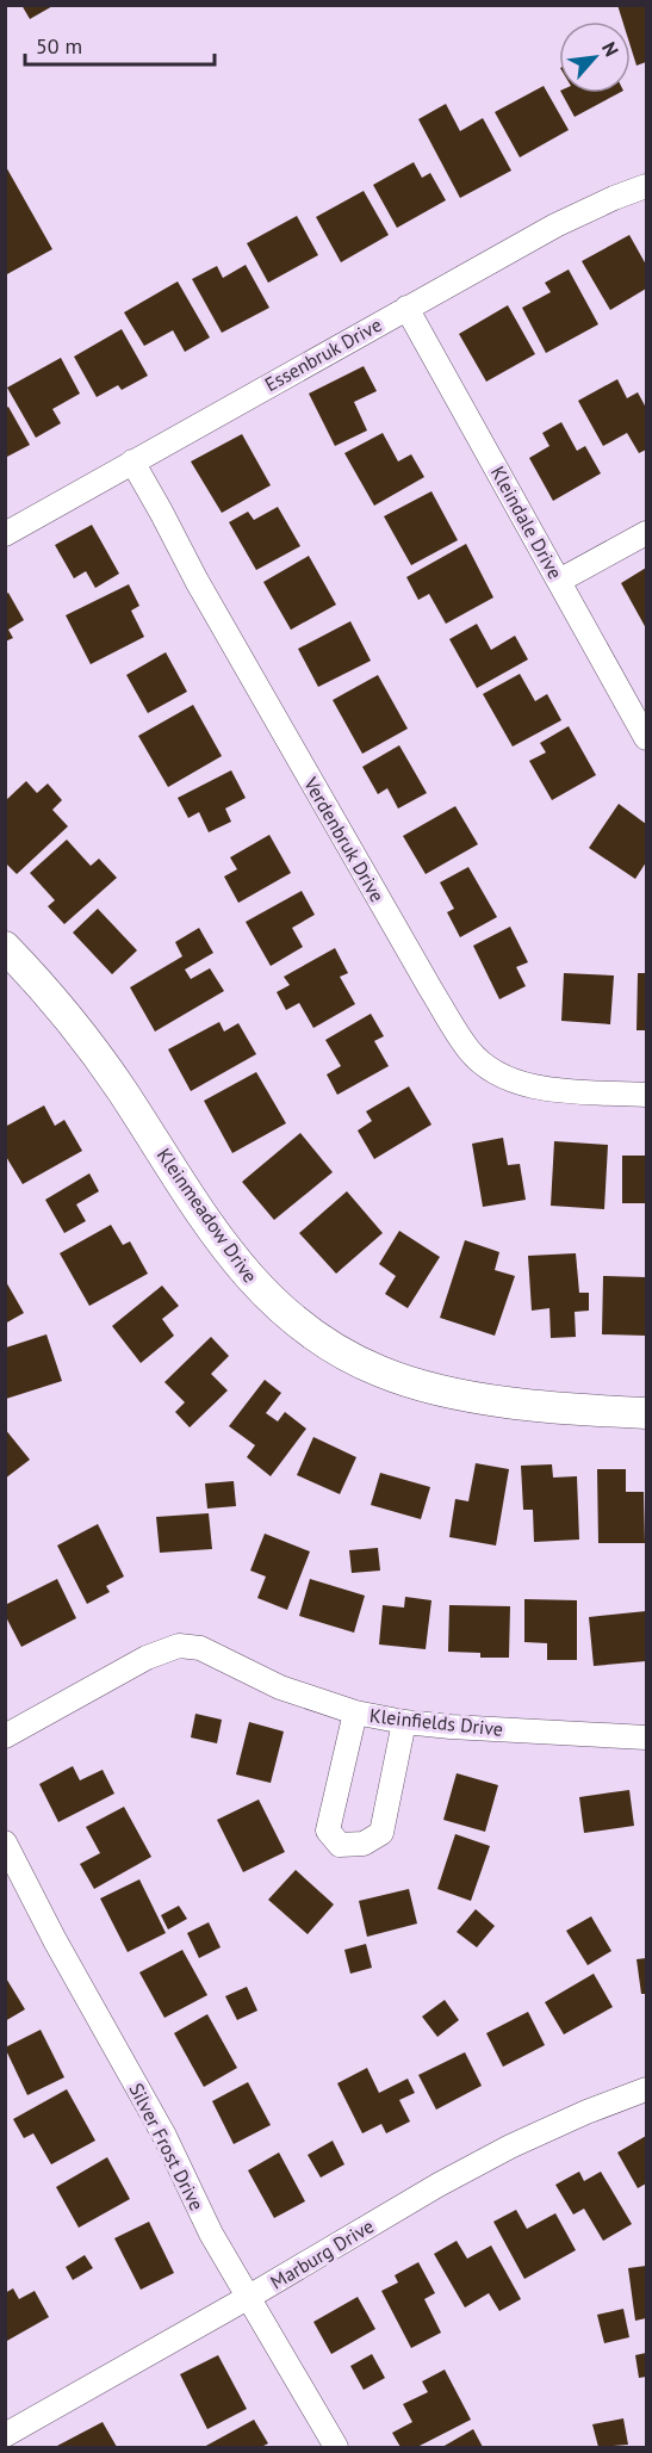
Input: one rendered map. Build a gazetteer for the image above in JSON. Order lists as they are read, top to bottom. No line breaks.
{"streets":{"street":["Essenbruk Drive","Kleindale Drive","Verdenbruk Drive","Kleinmeadow Drive","Kleinfields Drive","Silver Frost Drive","Marburg Drive"]},"crossings":[["Essenbruk Drive","Kleindale Drive"],["Essenbruk Drive","Verdenbruk Drive"],["Silver Frost Drive","Marburg Drive"]],"scale_bar":"50 m","north":"top right"}
